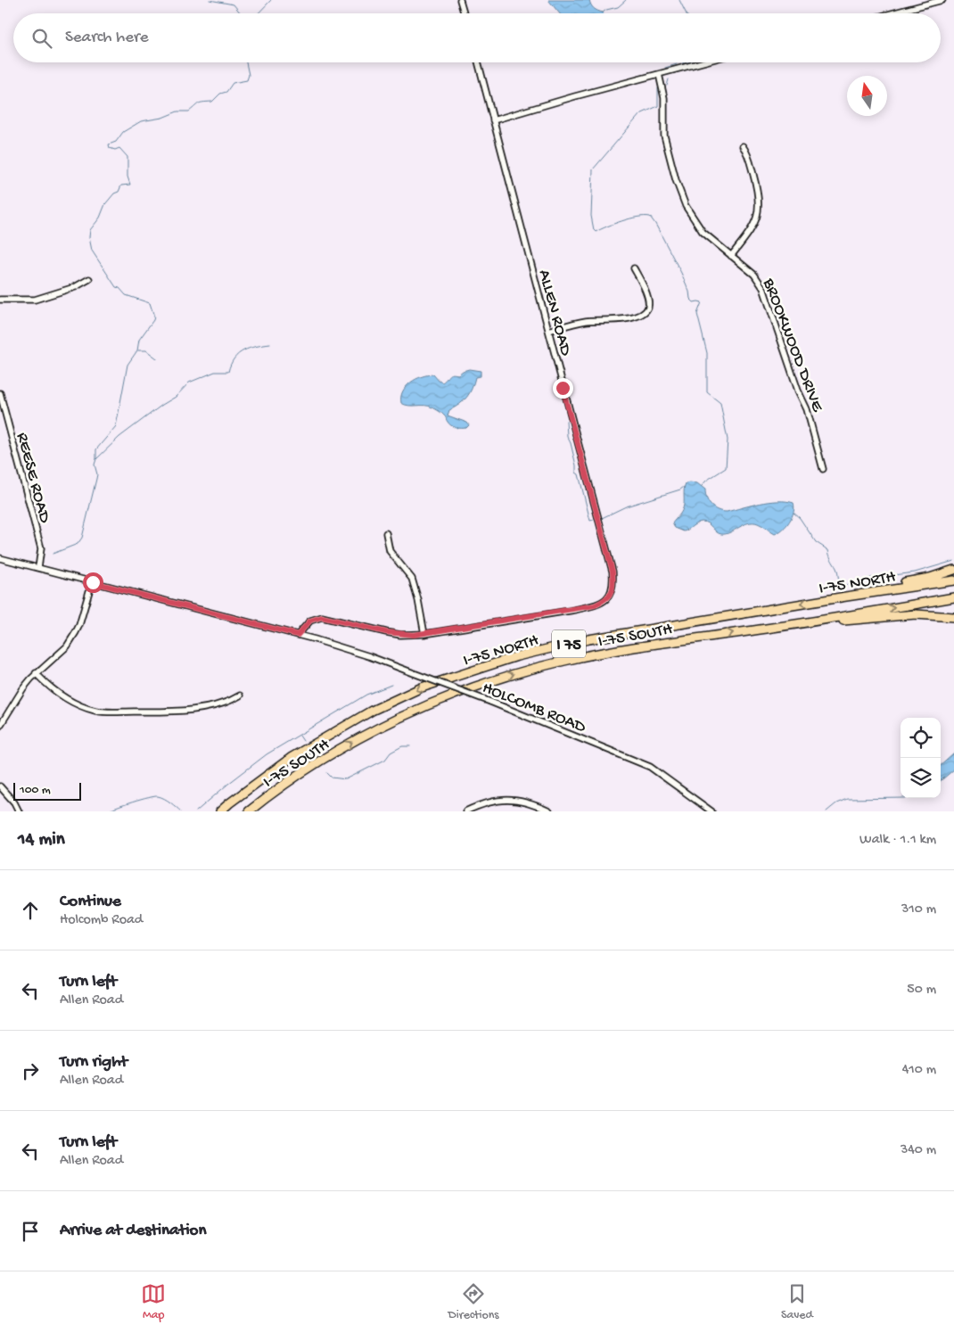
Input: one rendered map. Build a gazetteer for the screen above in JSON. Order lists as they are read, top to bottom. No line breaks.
{"streets":{"highway":["I-75 NORTH","I-75 SOUTH","I 75"],"street":["ALLEN ROAD","BROOKWOOD DRIVE","REESE ROAD","HOLCOMB ROAD"]},"crossings":[["ALLEN ROAD","HOLCOMB ROAD"],["REESE ROAD","HOLCOMB ROAD"]],"one_way":["I-75 NORTH"],"scale_bar":"100 m","north":"top","page":{"search":"Search here","scale":"100 m","heading":["14 min","Walk · 1.1 km"],"list":[["Continue","Holcomb Road","310 m"],["Turn left","Allen Road","50 m"],["Turn right","Allen Road","410 m"],["Turn left","Allen Road","340 m"],"Arrive at destination"],"nav":["Map","Directions","Saved"]}}
